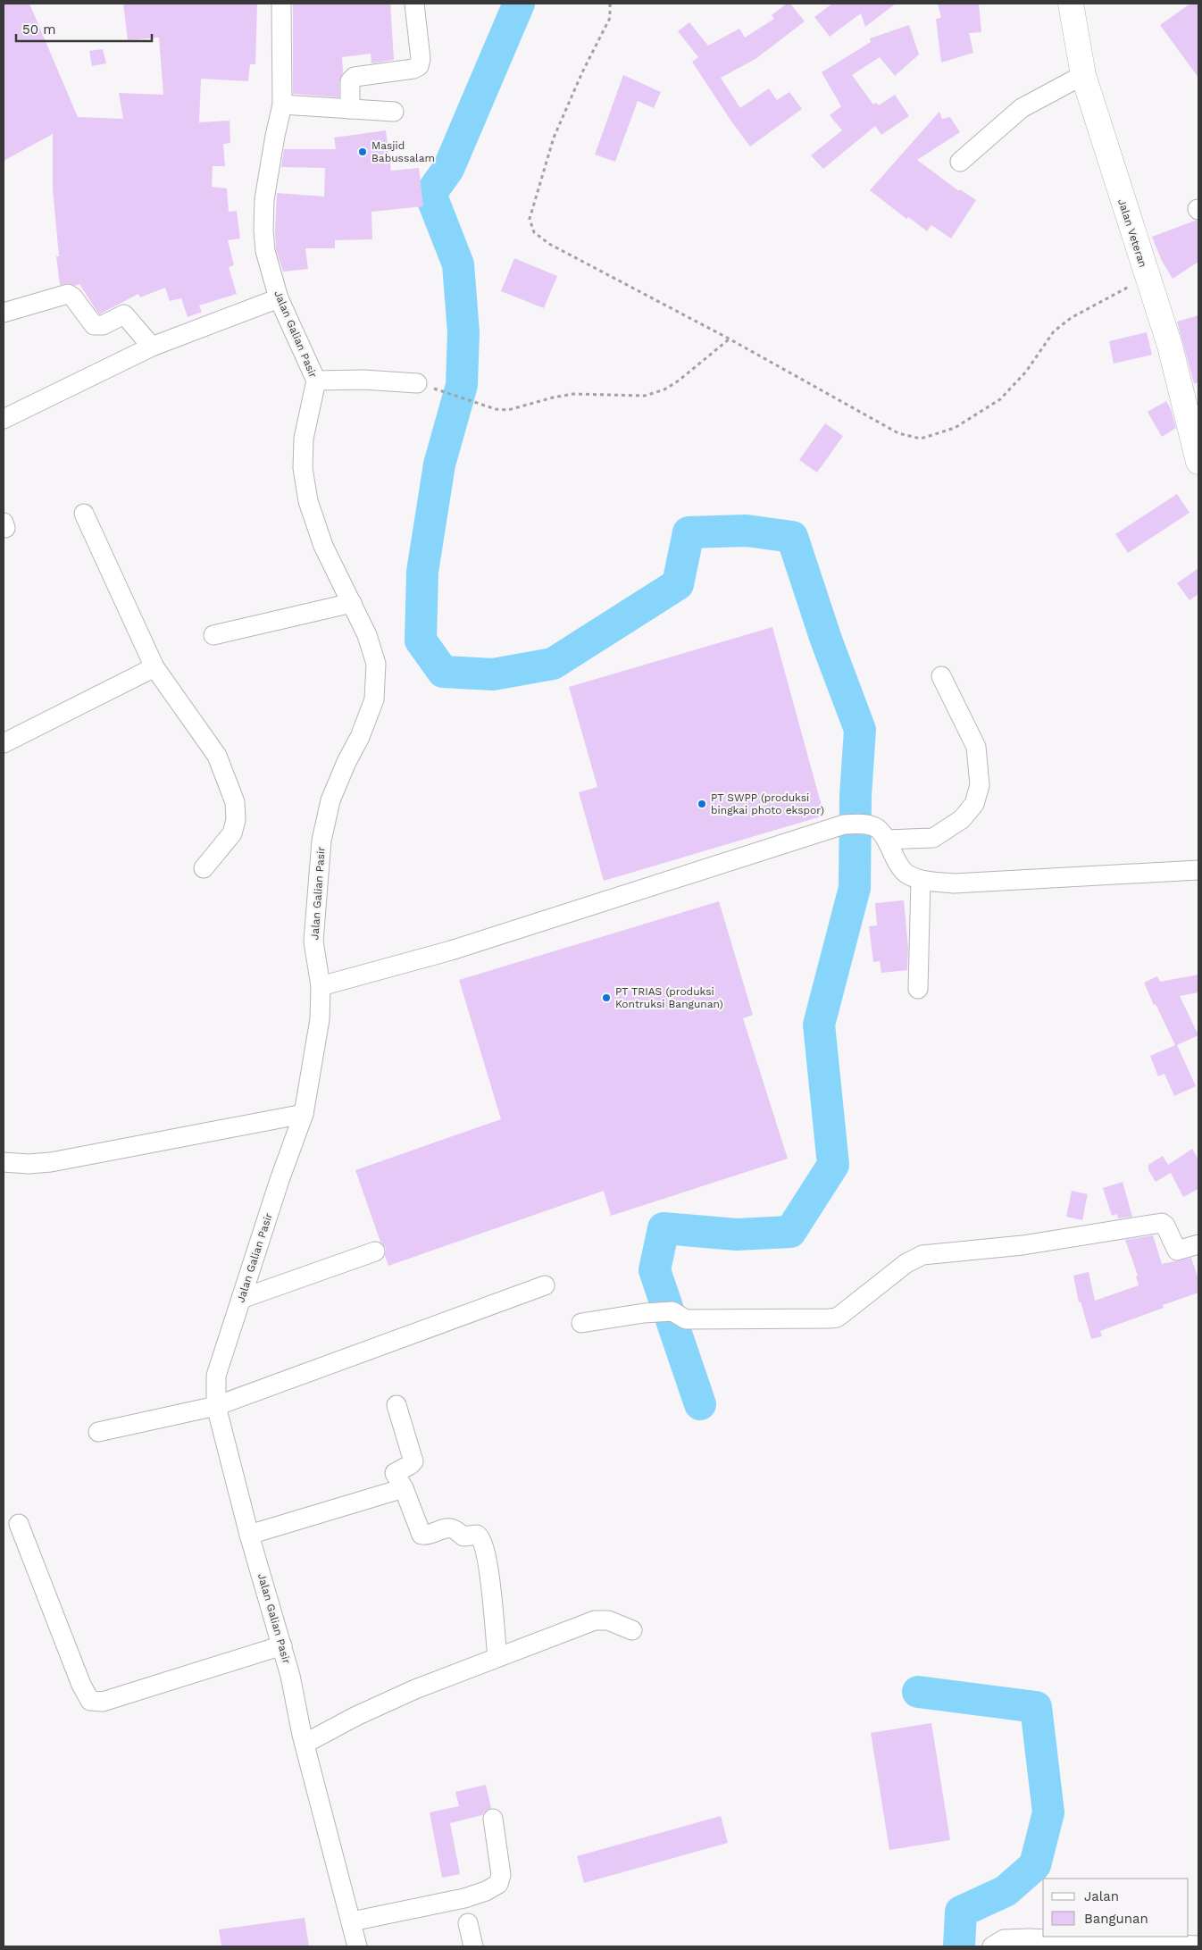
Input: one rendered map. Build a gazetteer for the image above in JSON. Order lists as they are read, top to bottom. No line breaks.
{"streets":{"main road":["Jalan Veteran"],"street":["Jalan Galian Pasir"]},"places":["Masjid Babussalam","PT SWPP (produksi bingkai photo ekspor)","PT TRIAS (produksi Kontruksi Bangunan)"],"legend":["Jalan","Bangunan"],"scale_bar":"50 m"}
